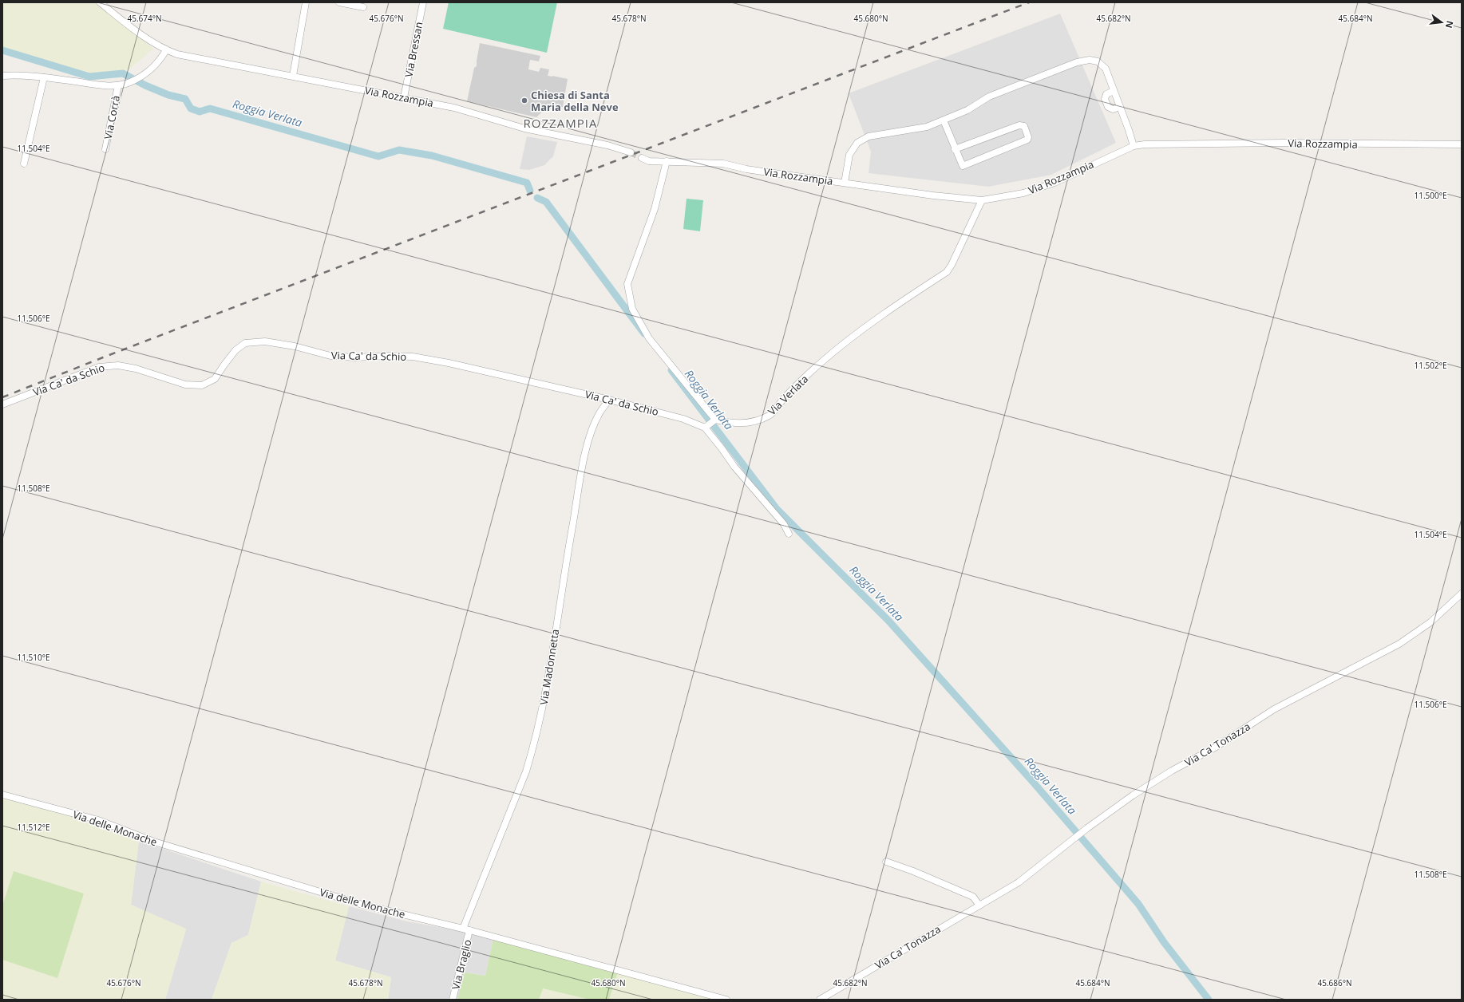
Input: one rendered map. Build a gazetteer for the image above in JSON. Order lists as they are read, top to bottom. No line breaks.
{"streets":{"street":["Via Bressan","Via Rozzampia","Via Corrà","Via Ca' da Schio","Via Verlata","Via Madonnetta","Via Ca' Tonazza","Via delle Monache","Via Braglio"]},"crossings":[["Via Bressan","Via Rozzampia"],["Via Rozzampia","Via Verlata"],["Via Ca' da Schio","Via Verlata"],["Via Ca' da Schio","Via Madonnetta"],["Via Madonnetta","Via delle Monache"],["Via Madonnetta","Via Braglio"],["Via delle Monache","Via Braglio"]],"districts":["ROZZAMPIA"],"water":["Roggia Verlata"],"places":["Chiesa di Santa Maria della Neve"],"north":"right","coordinates":["45.674°N","45.676°N","45.678°N","45.680°N","45.682°N","45.684°N","11.504°E","11.500°E","11.506°E","11.502°E","11.508°E","11.510°E","11.512°E","45.686°N"]}
